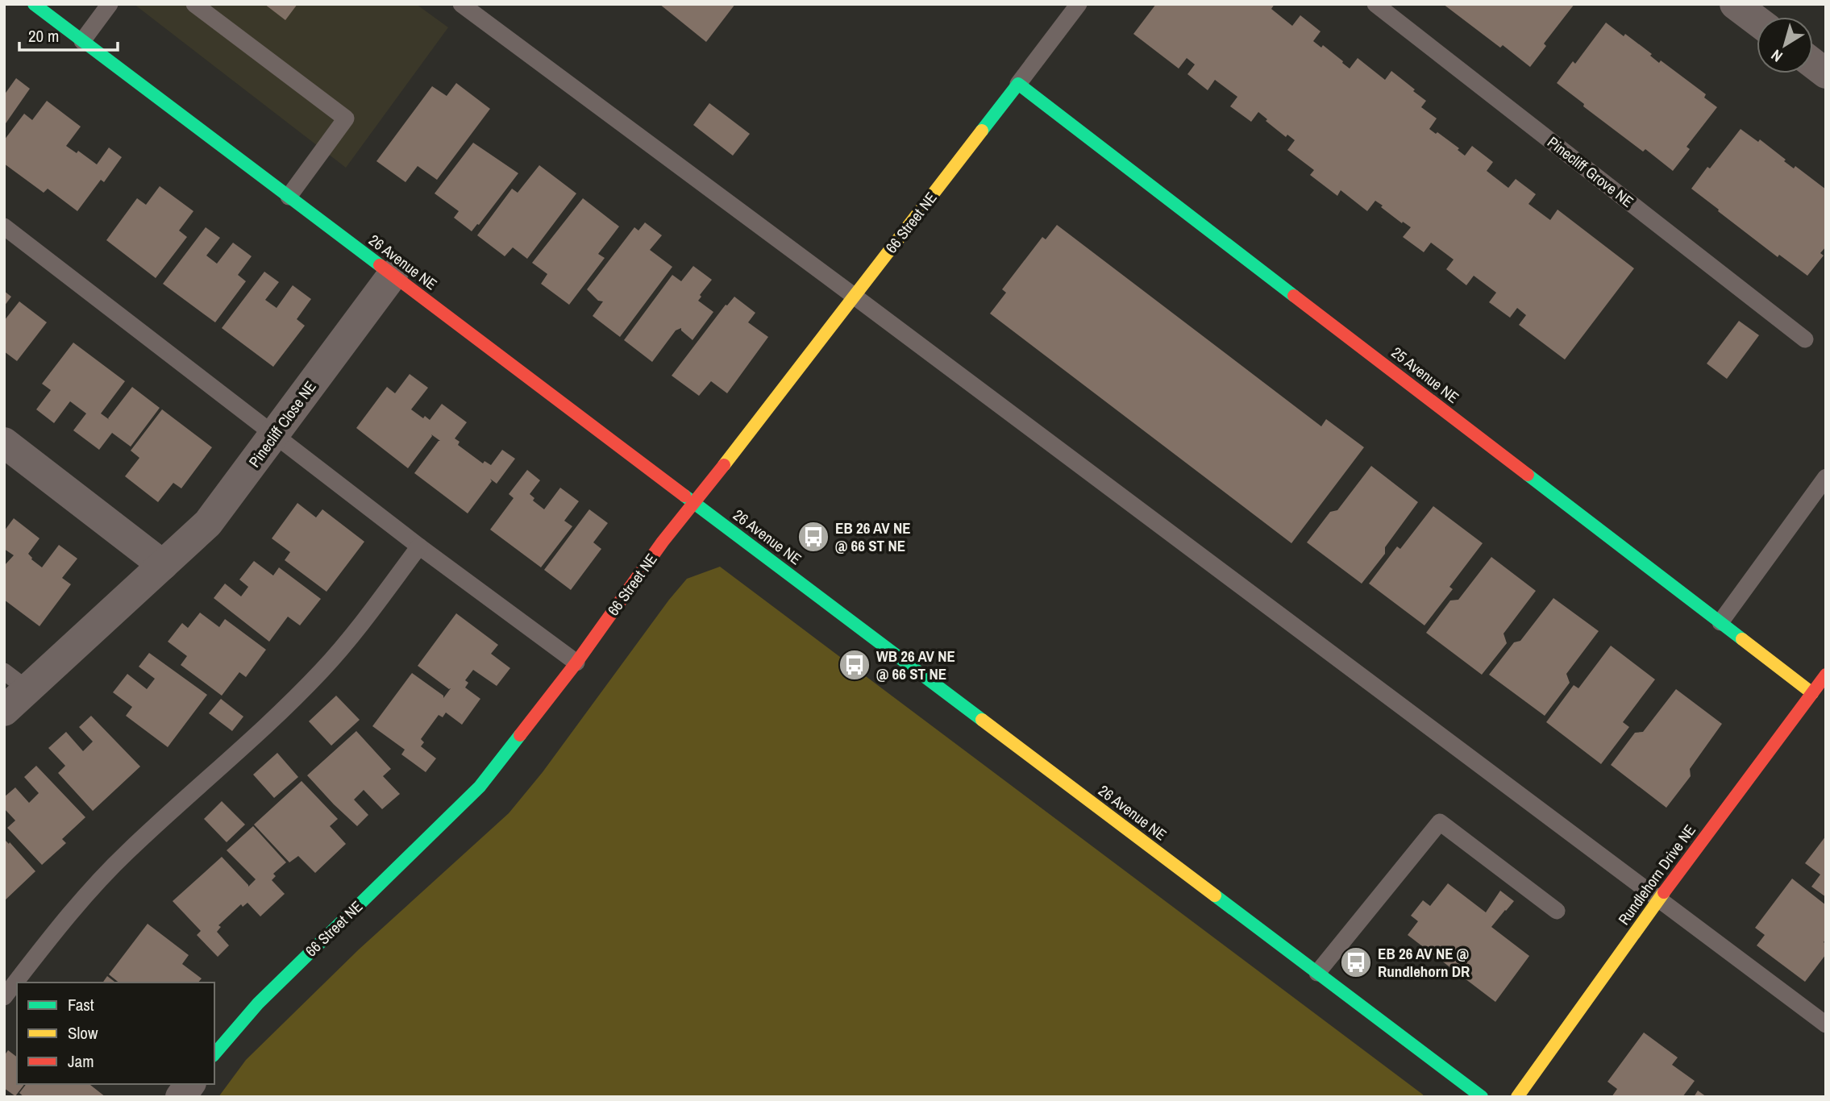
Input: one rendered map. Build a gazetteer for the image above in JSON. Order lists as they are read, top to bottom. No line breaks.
{"streets":{"street":["66 Street NE","26 Avenue NE","25 Avenue NE","Pinecliff Close NE","Rundlehorn Drive NE"],"lane":["Pinecliff Grove NE"]},"crossings":[["66 Street NE","26 Avenue NE"],["66 Street NE","25 Avenue NE"],["26 Avenue NE","Pinecliff Close NE"],["25 Avenue NE","Rundlehorn Drive NE"]],"places":{"bus stop":["EB 26 AV NE @ 66 ST NE","WB 26 AV NE @ 66 ST NE","EB 26 AV NE @ Rundlehorn DR"]},"legend":["Fast","Slow","Jam"],"scale_bar":"20 m","north":"bottom left"}
